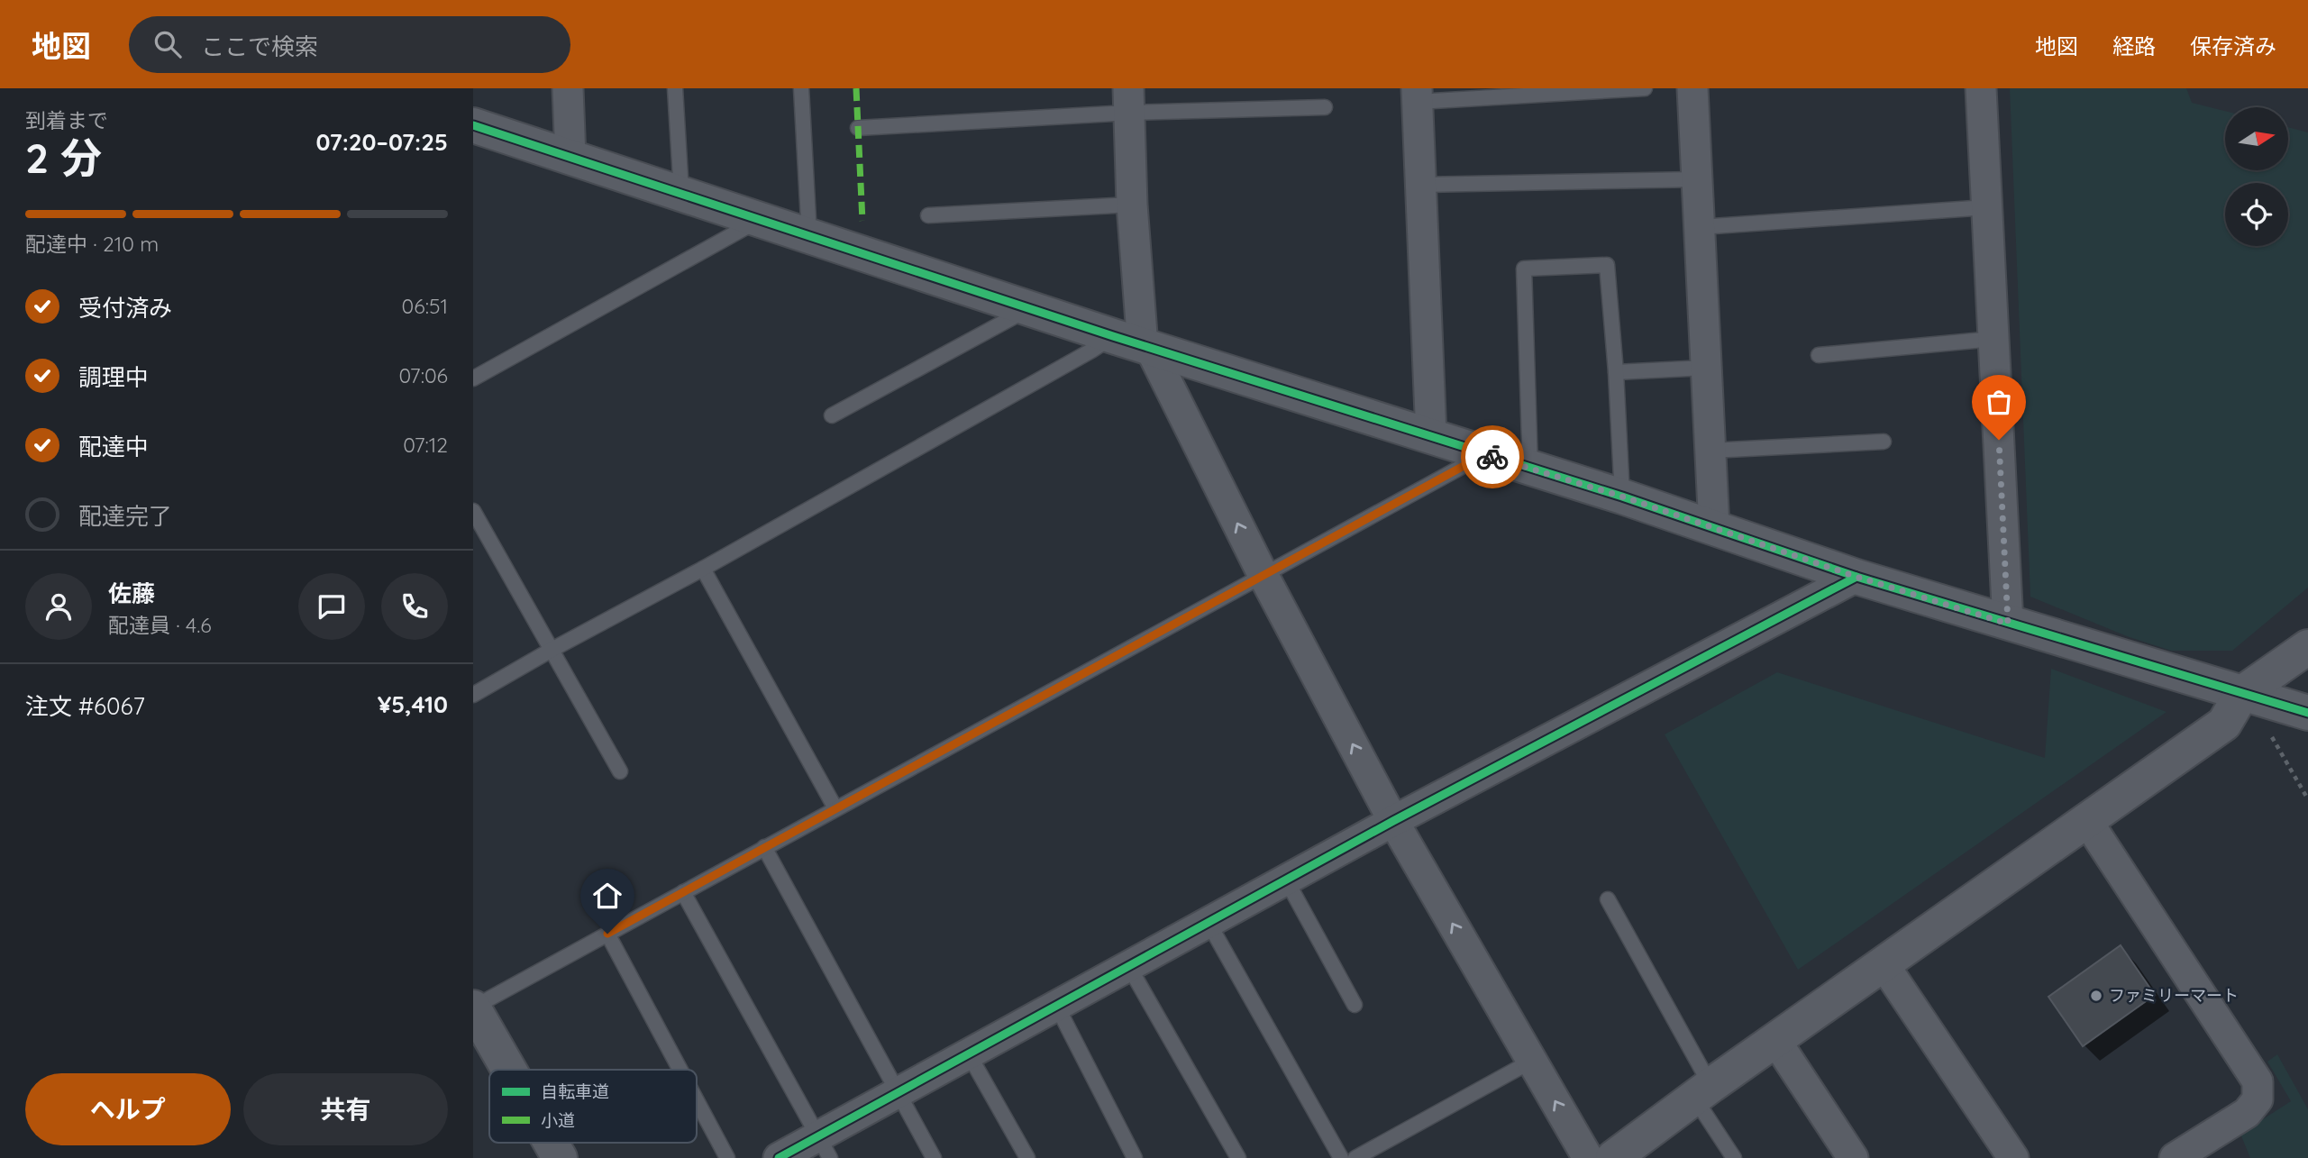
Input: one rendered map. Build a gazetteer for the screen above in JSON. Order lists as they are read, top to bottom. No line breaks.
{"places":["ファミリーマート"],"legend":["自転車道","小道"],"north":"right","page":{"header":"地図","search":"ここで検索","nav":["地図","経路","保存済み"],"heading":["2 分","到着まで","07:20–07:25"],"panel":["佐藤","配達員 · 4.6","注文 #6067","¥5,410"],"bar":"配達中 · 210 m","list":[["受付済み","06:51"],["調理中","07:06"],["配達中","07:12"],"配達完了"],"buttons":["ヘルプ","共有"]}}
